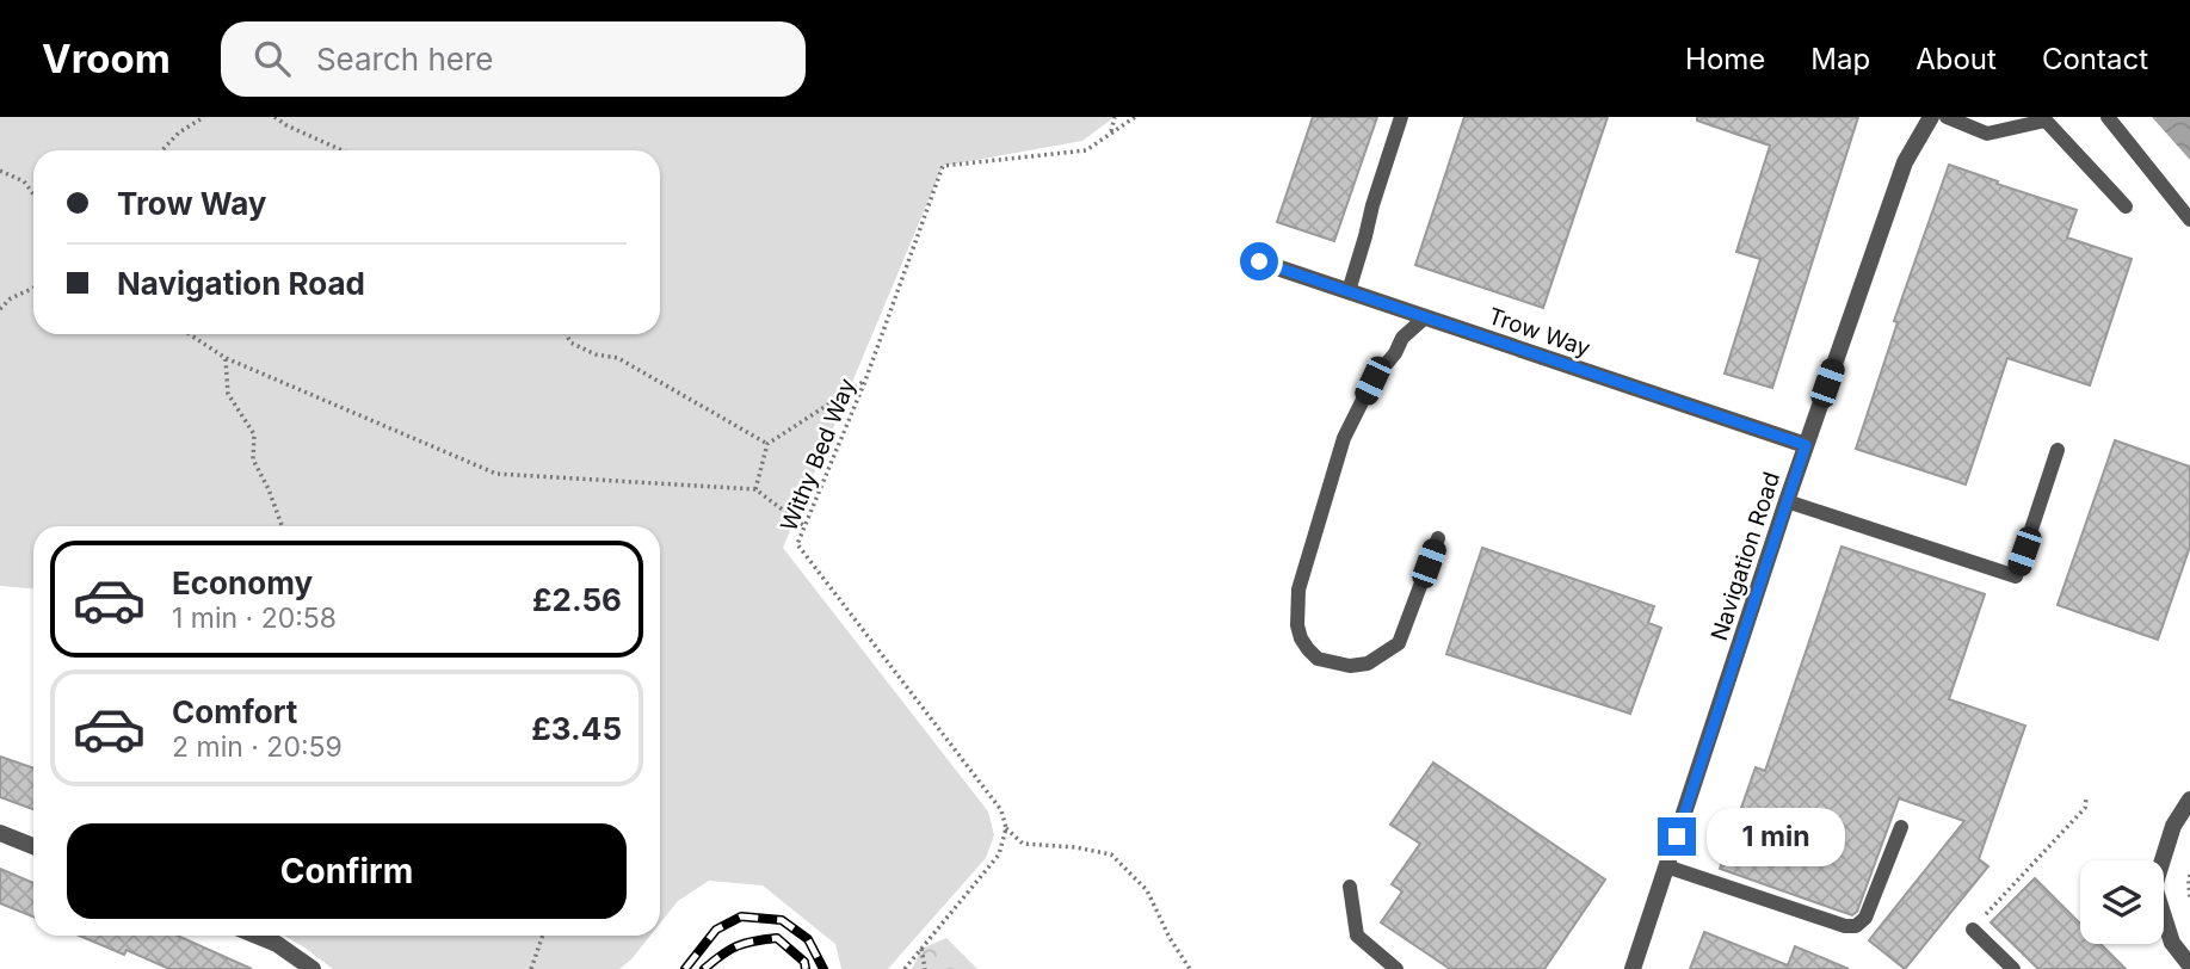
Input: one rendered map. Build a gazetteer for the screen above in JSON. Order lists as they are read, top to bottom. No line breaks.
{"streets":{"street":["Trow Way","Navigation Road"],"path":["Withy Bed Way"]},"crossings":[["Trow Way","Navigation Road"]],"page":{"header":"Vroom","search":"Search here","nav":["Home","Map","About","Contact"],"banner":["Trow Way","Navigation Road"],"list":[{"name":"Economy","note":"1 min · 20:58","value":"£2.56"},{"name":"Comfort","note":"2 min · 20:59","value":"£3.45"}],"buttons":"Confirm","bubble":"1 min"}}
